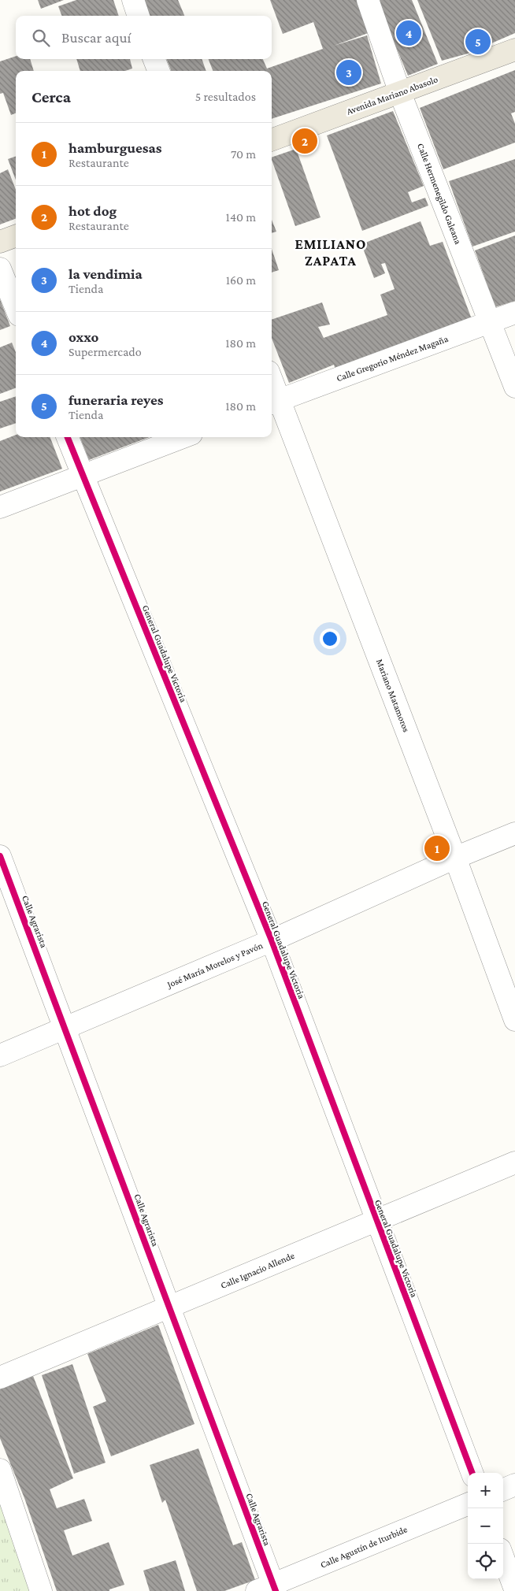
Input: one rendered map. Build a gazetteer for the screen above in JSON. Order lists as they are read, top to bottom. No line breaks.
{"streets":{"main road":["Avenida Mariano Abasolo"],"street":["Calle Hermenegildo Galeana","Calle Gregorio Méndez Magaña","General Guadalupe Victoria","Mariano Matamoros","Calle Agrarista","José María Morelos y Pavón","Calle Ignacio Allende","Calle Agustín de Iturbide"]},"crossings":[["Avenida Mariano Abasolo","Calle Hermenegildo Galeana"],["Calle Hermenegildo Galeana","Calle Gregorio Méndez Magaña"],["Calle Gregorio Méndez Magaña","Mariano Matamoros"],["General Guadalupe Victoria","José María Morelos y Pavón"],["General Guadalupe Victoria","Calle Ignacio Allende"],["Mariano Matamoros","José María Morelos y Pavón"],["Calle Agrarista","José María Morelos y Pavón"],["Calle Agrarista","Calle Ignacio Allende"],["Calle Agrarista","Calle Agustín de Iturbide"]],"districts":["EMILIANO ZAPATA"],"page":{"search":"Buscar aquí","pins":["4","5","3","2","1"],"heading":["Cerca","5 resultados"],"list":[{"mark":"1","name":"hamburguesas","note":"Restaurante","value":"70 m"},{"mark":"2","name":"hot dog","note":"Restaurante","value":"140 m"},{"mark":"3","name":"la vendimia","note":"Tienda","value":"160 m"},{"mark":"4","name":"oxxo","note":"Supermercado","value":"180 m"},{"mark":"5","name":"funeraria reyes","note":"Tienda","value":"180 m"}],"map_buttons":["+","−"]}}
